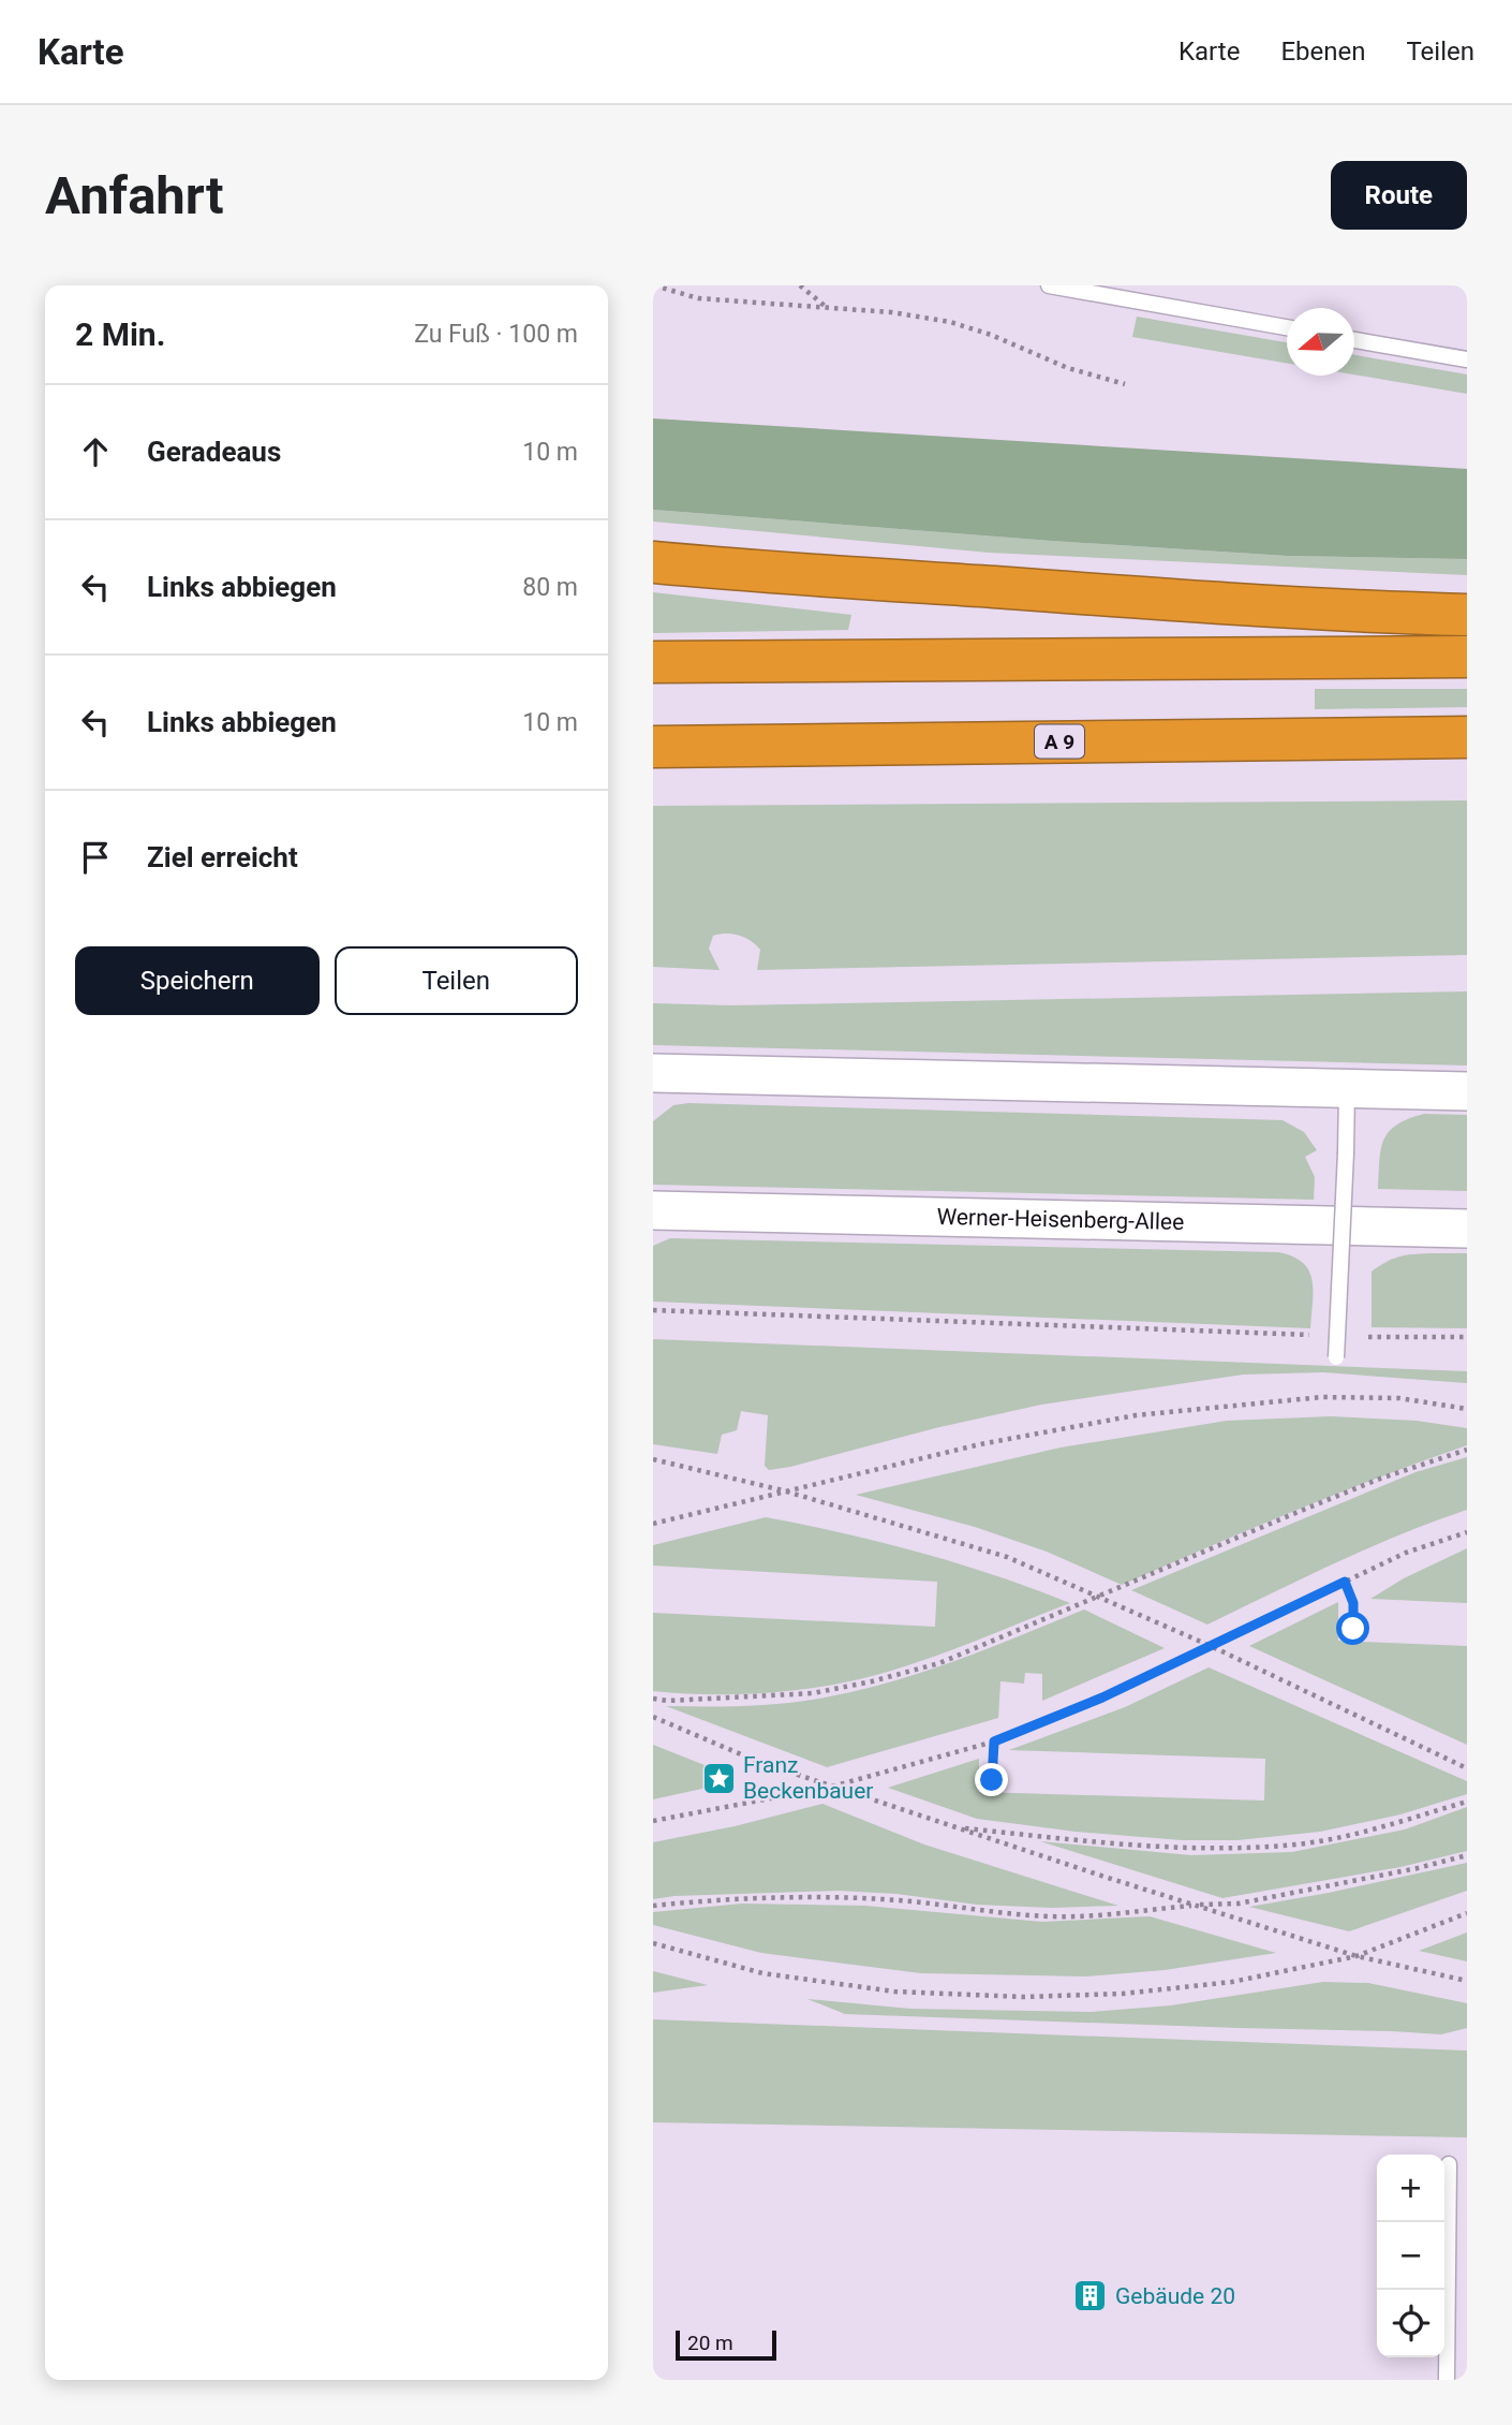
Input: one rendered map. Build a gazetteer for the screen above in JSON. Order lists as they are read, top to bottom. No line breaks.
{"streets":{"highway":["A 9"],"street":["Werner-Heisenberg-Allee"]},"places":{"place":["Franz Beckenbauer"],"building":["Gebäude 20"]},"scale_bar":"20 m","north":"left","page":{"header":"Karte","nav":["Karte","Ebenen","Teilen"],"buttons":["Route",["Speichern","Teilen"]],"title":"Anfahrt","heading":["2 Min.","Zu Fuß · 100 m"],"list":[["Geradeaus","10 m"],["Links abbiegen","80 m"],["Links abbiegen","10 m"],"Ziel erreicht"],"map_buttons":["+","−"],"scale":"20 m"}}
